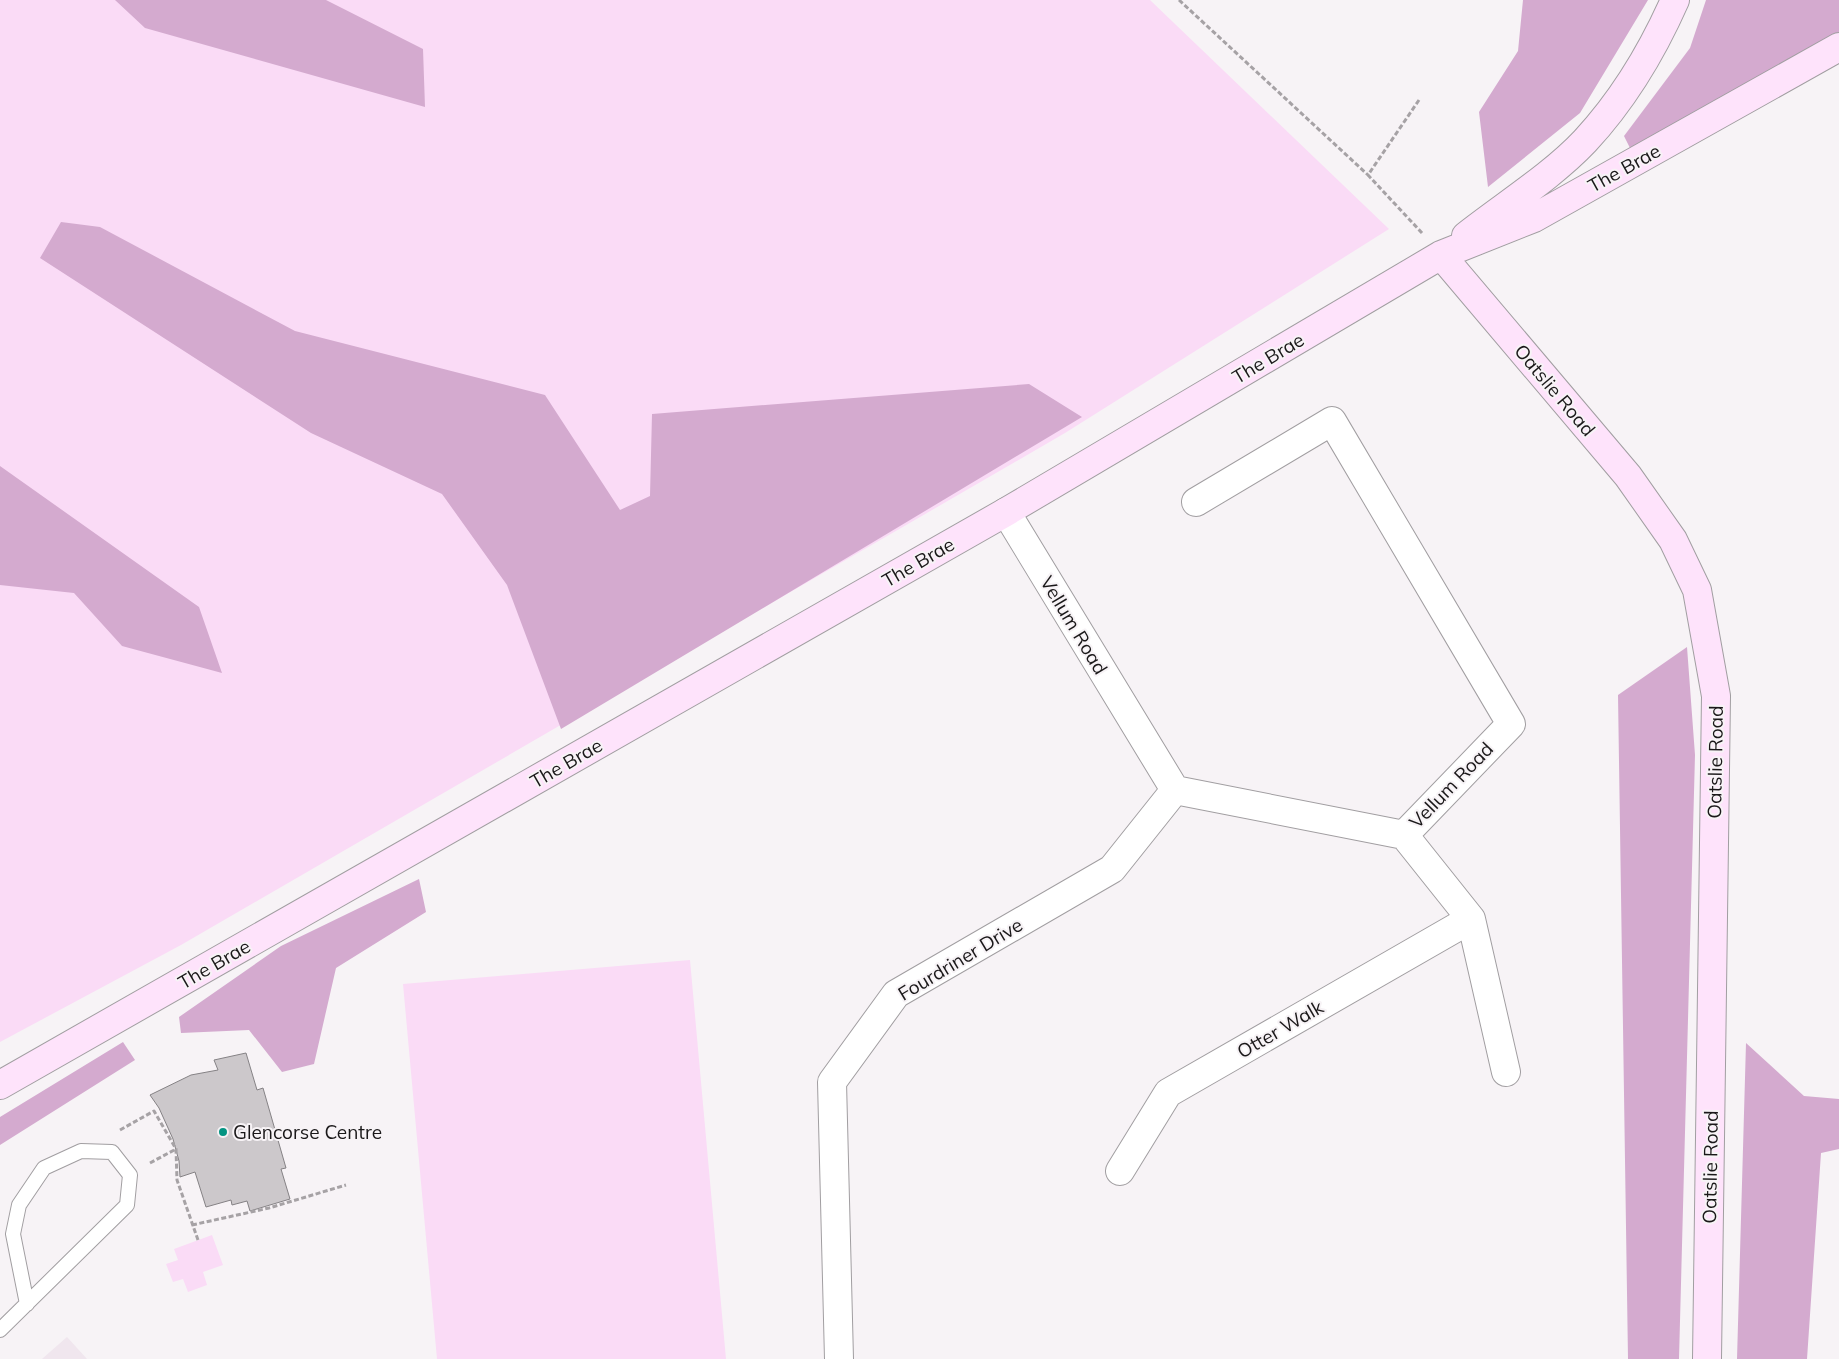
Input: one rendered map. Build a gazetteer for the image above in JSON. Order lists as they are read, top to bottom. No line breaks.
{"streets":{"main road":["The Brae","Oatslie Road"],"street":["Vellum Road","Fourdriner Drive","Otter Walk"]},"crossings":[["The Brae","Oatslie Road"],["The Brae","Vellum Road"],["Vellum Road","Fourdriner Drive"]],"places":["Glencorse Centre"]}
